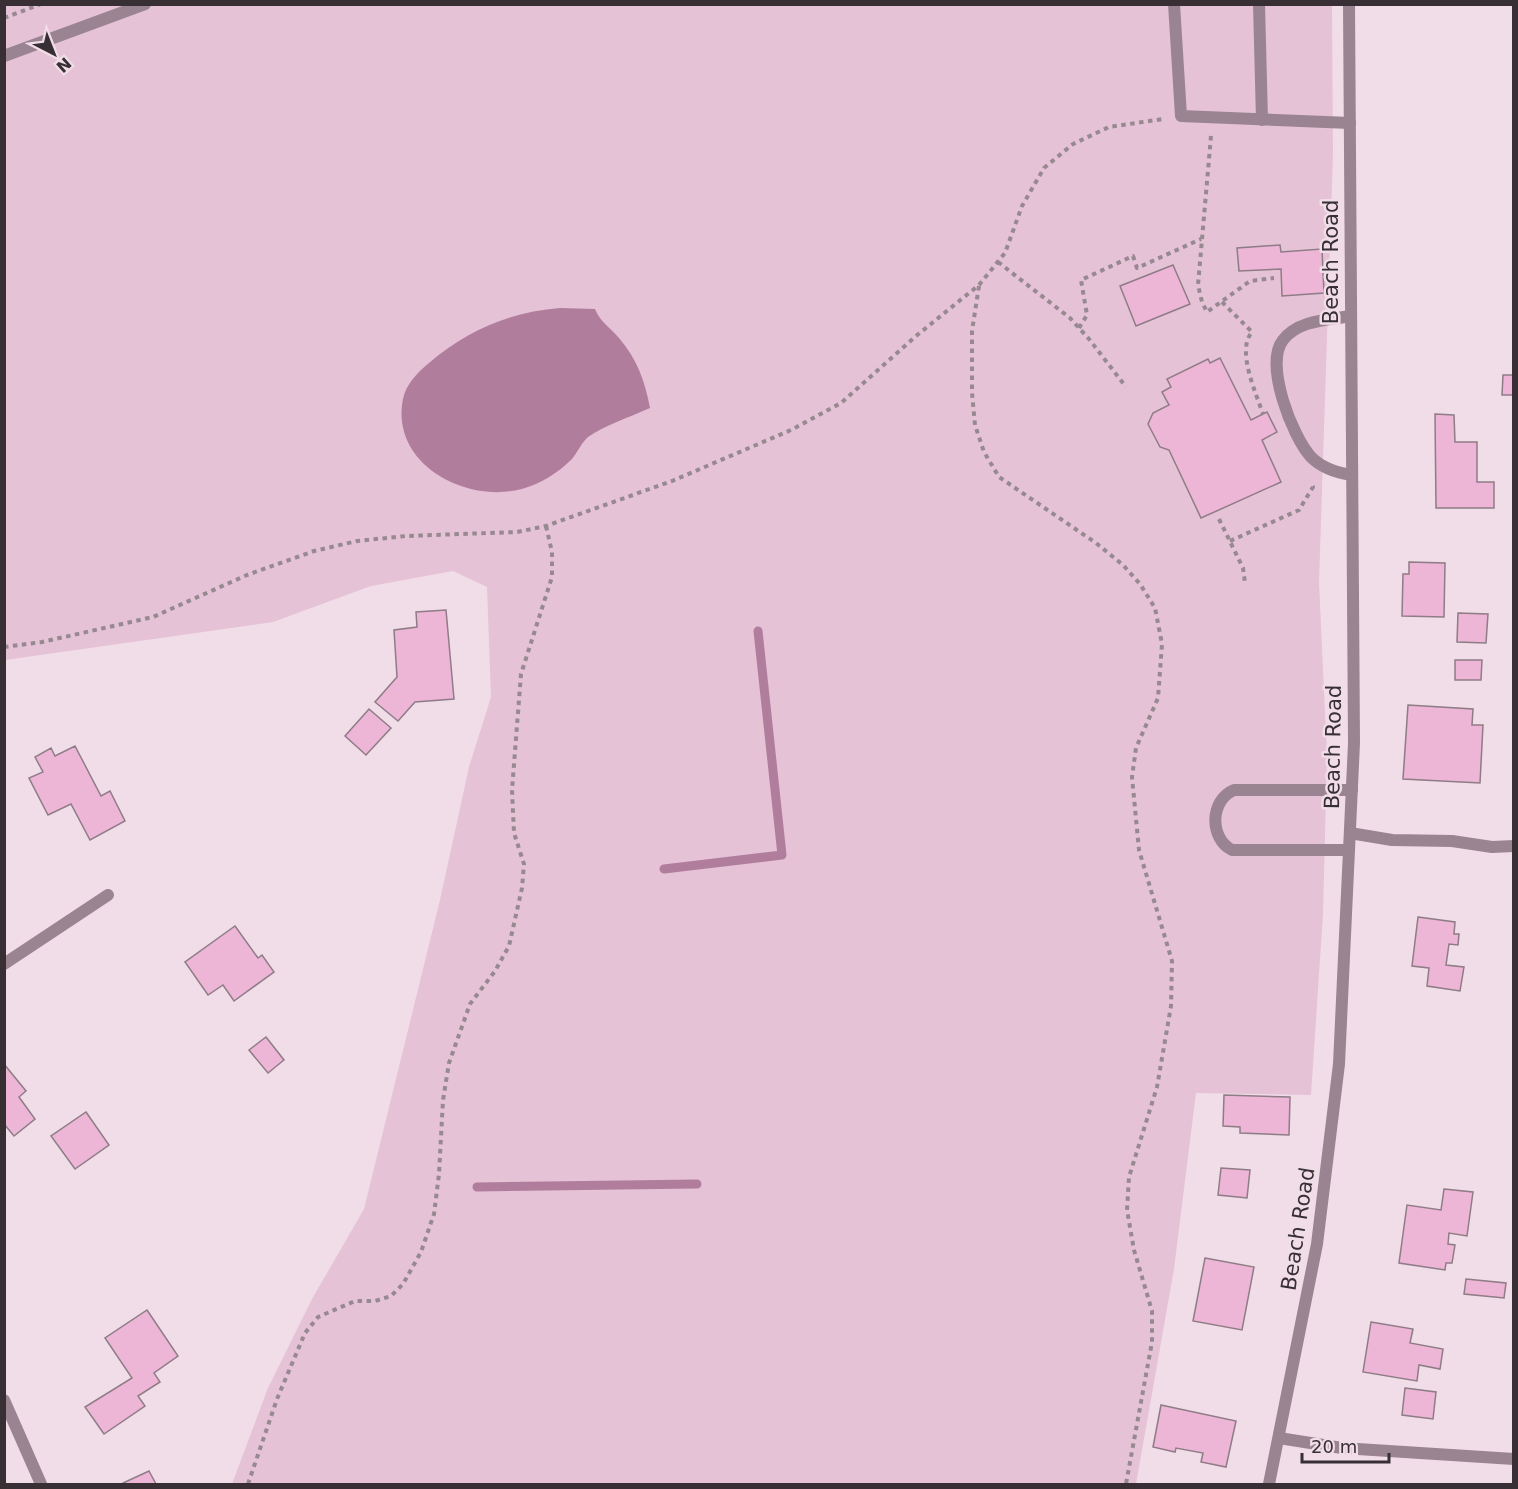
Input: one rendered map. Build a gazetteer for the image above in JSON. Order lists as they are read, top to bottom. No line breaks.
{"streets":{"street":["Beach Road"]},"scale_bar":"20 m","north":"bottom right"}
